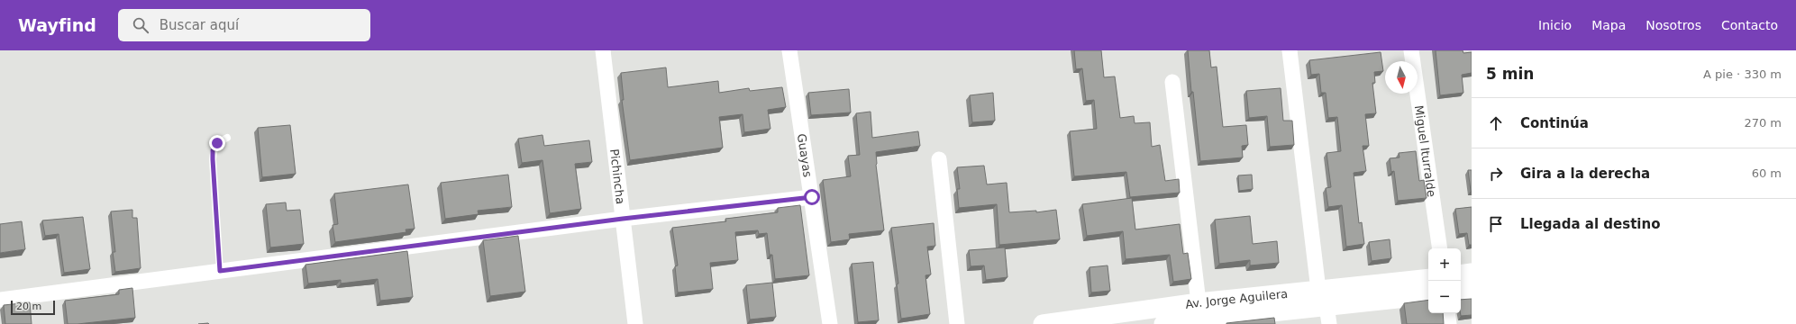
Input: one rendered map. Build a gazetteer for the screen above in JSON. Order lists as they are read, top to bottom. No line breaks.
{"streets":{"street":["Miguel Iturralde","Guayas","Pichincha","Av. Jorge Aguilera"]},"scale_bar":"20 m","north":"bottom","page":{"header":"Wayfind","search":"Buscar aquí","nav":["Inicio","Mapa","Nosotros","Contacto"],"heading":["5 min","A pie · 330 m"],"list":[["Continúa","270 m"],["Gira a la derecha","60 m"],"Llegada al destino"],"map_buttons":["+","−"],"scale":"20 m"}}
